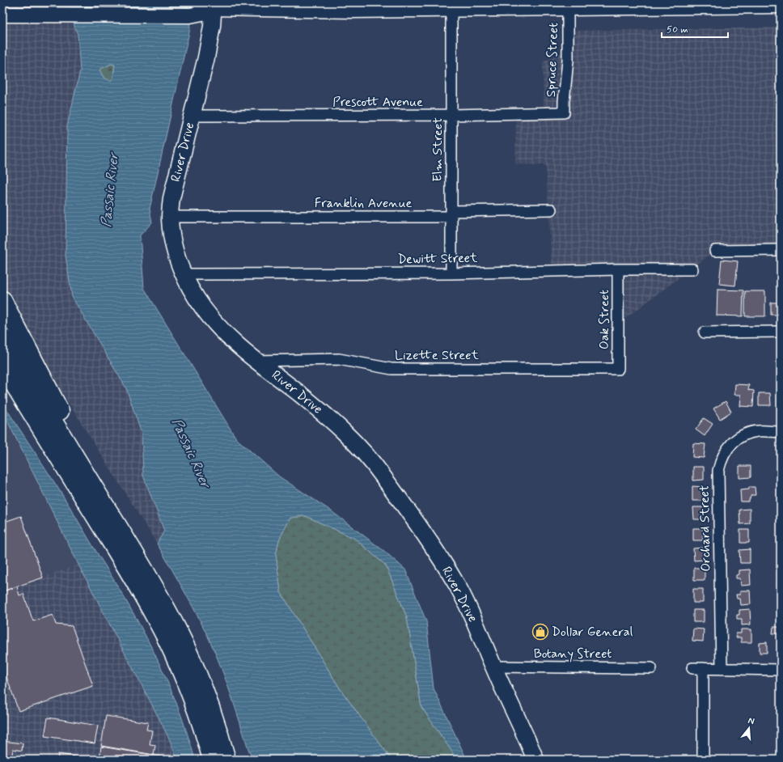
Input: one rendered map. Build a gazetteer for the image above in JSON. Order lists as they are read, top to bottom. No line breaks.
{"streets":{"main road":["River Drive"],"street":["Spruce Street","Prescott Avenue","Elm Street","Franklin Avenue","Dewitt Street","Oak Street","Lizette Street","Orchard Street","Botany Street"]},"crossings":[["Spruce Street","Prescott Avenue"],["Prescott Avenue","Elm Street"],["Prescott Avenue","River Drive"],["Elm Street","Franklin Avenue"],["Elm Street","Dewitt Street"],["River Drive","Franklin Avenue"],["River Drive","Dewitt Street"],["River Drive","Lizette Street"],["River Drive","Botany Street"],["Dewitt Street","Oak Street"],["Oak Street","Lizette Street"]],"water":["Passaic River"],"places":{"shop":["Dollar General"]},"scale_bar":"50 m","north":"top"}
